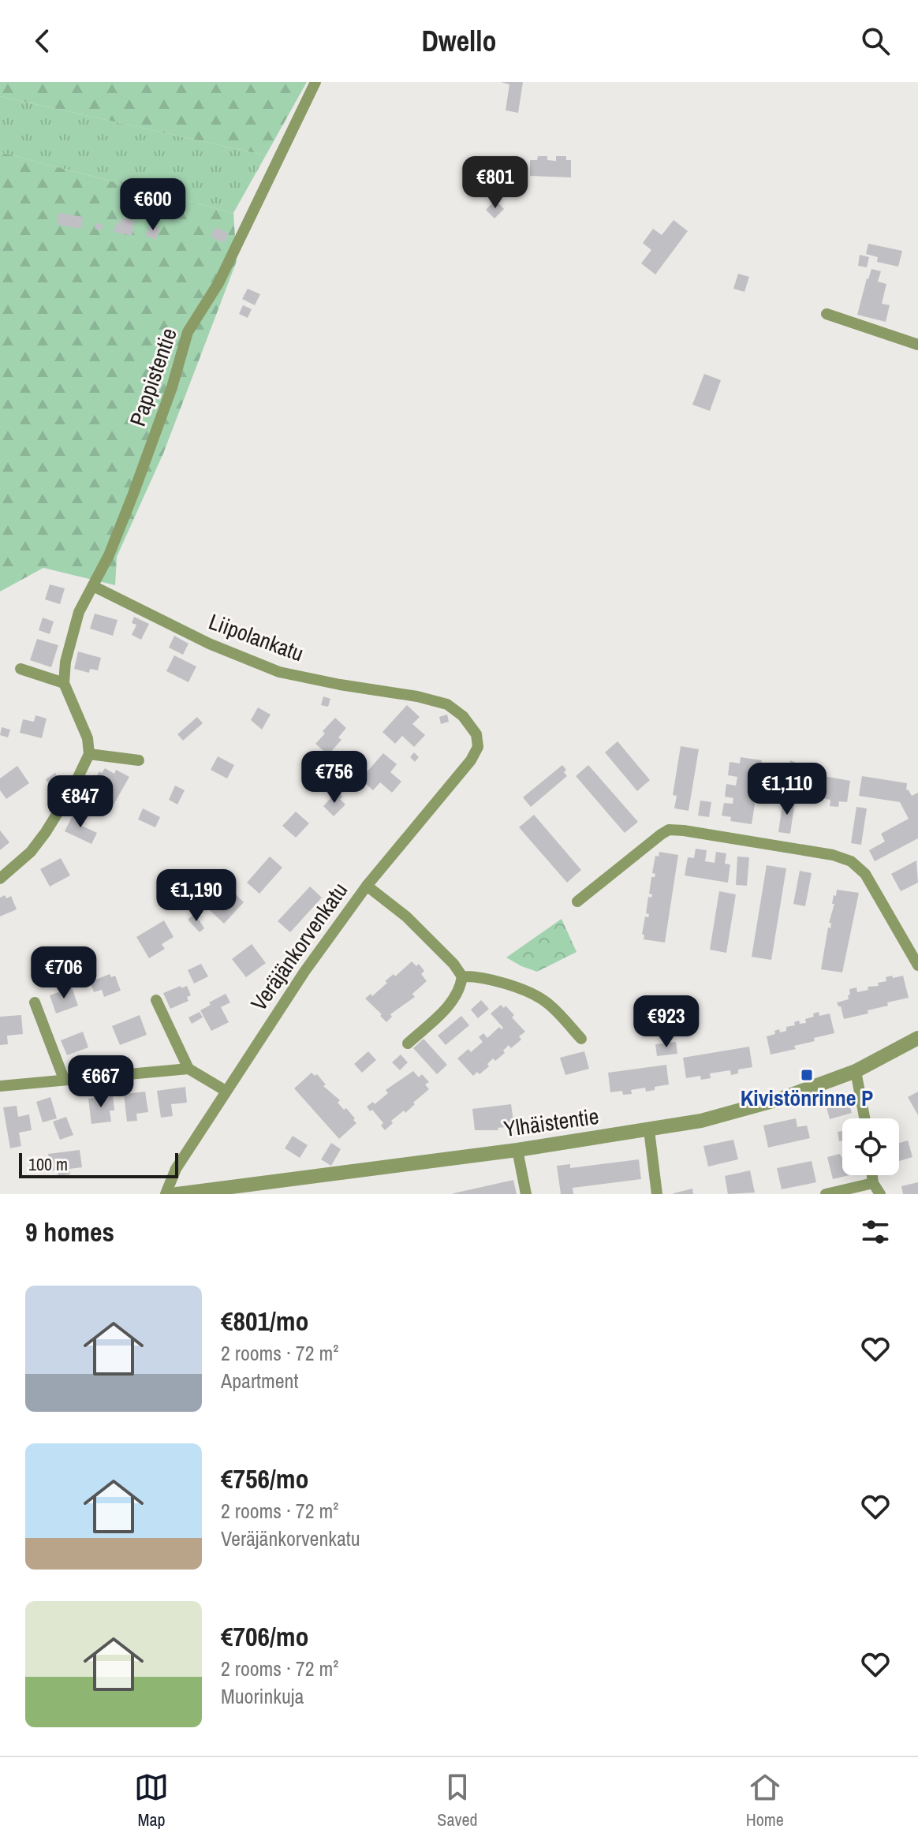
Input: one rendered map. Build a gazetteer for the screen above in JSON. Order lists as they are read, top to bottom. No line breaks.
{"streets":{"street":["Pappistentie","Liipolankatu","Veräjänkorvenkatu","Ylhäistentie"]},"crossings":[["Pappistentie","Liipolankatu"],["Liipolankatu","Veräjänkorvenkatu"]],"places":{"transit":["Kivistönrinne P"]},"scale_bar":"100 m","page":{"header":"Dwello","price":["€801","€600","€756","€1,110","€847","€1,190","€706","€923","€667"],"scale":"100 m","heading":"9 homes","list":[{"name":"€801/mo","note":"2 rooms · 72 m² · Apartment"},{"name":"€756/mo","note":"2 rooms · 72 m² · Veräjänkorvenkatu"},{"name":"€706/mo","note":"2 rooms · 72 m² · Muorinkuja"}],"tabs":["Map","Saved","Home"]}}
